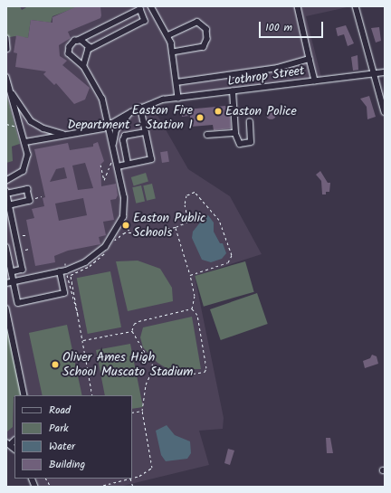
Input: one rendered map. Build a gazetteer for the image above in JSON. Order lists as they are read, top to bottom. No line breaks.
{"streets":{"street":["Lothrop Street"]},"places":["Easton Police","Easton Fire Department - Station 1","Easton Public Schools","Oliver Ames High School Muscato Stadium"],"legend":["Road","Park","Water","Building"],"scale_bar":"100 m"}
